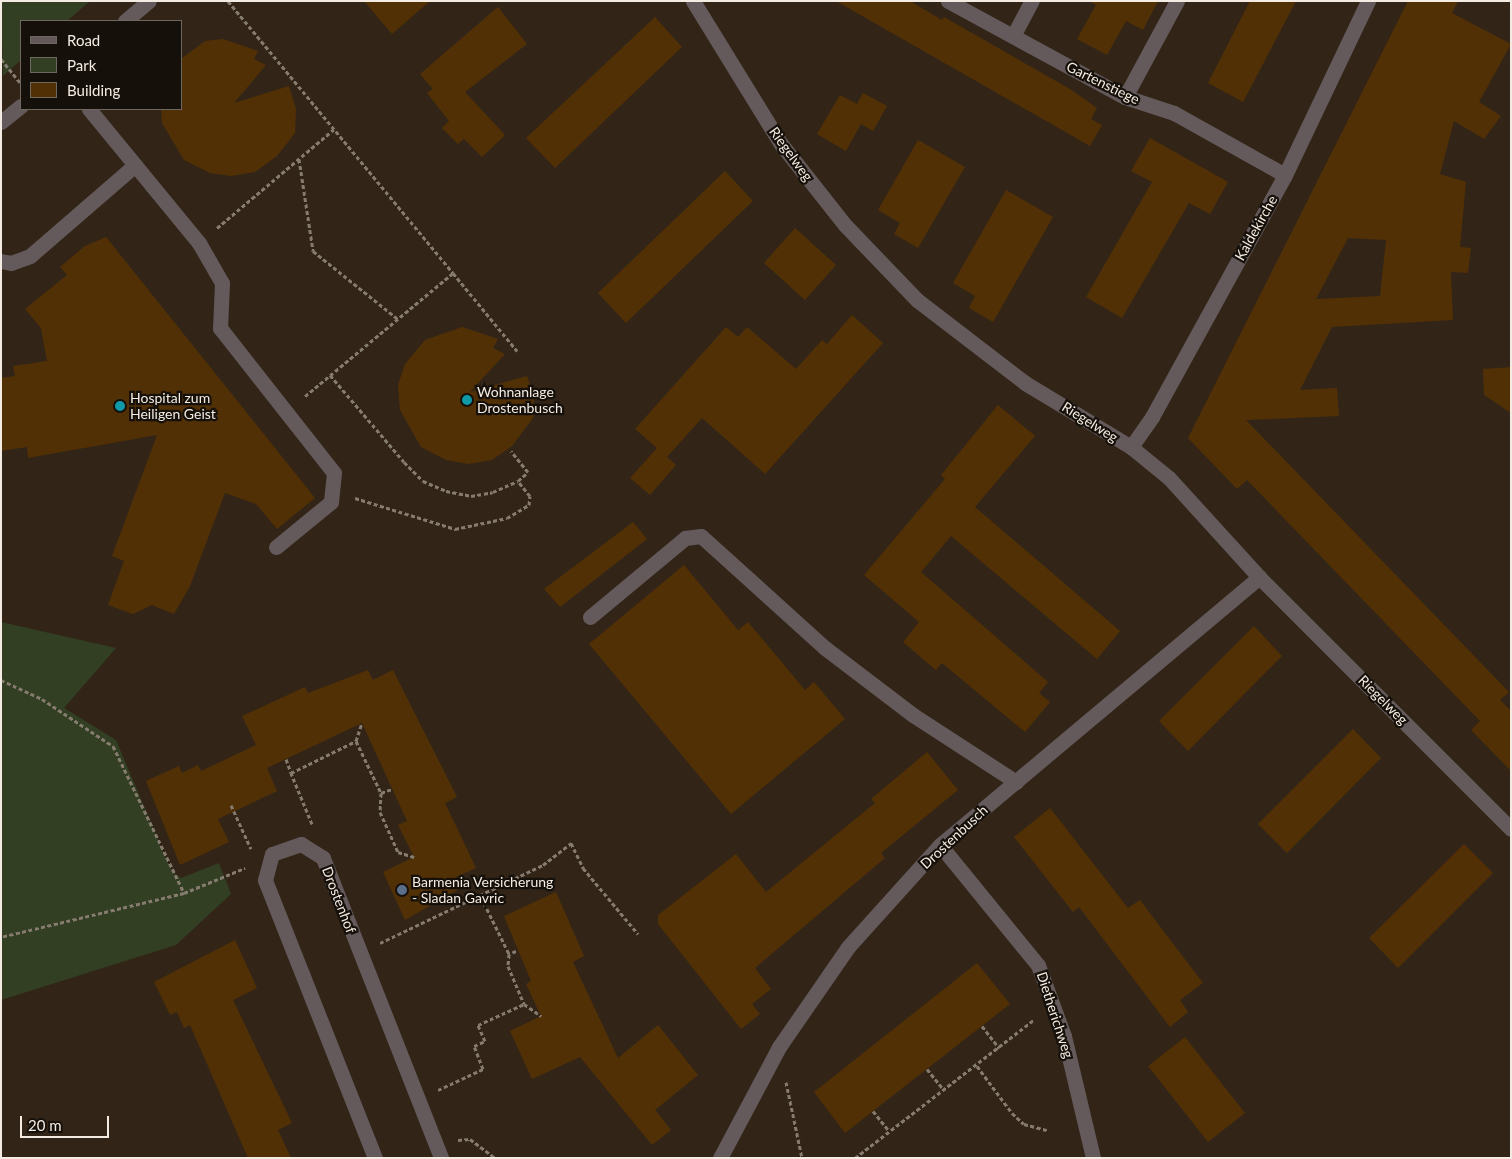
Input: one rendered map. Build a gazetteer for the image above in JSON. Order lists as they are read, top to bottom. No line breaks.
{"streets":{"street":["Gartenstiege","Riegelweg","Kaldekirche","Drostenbusch","Drostenhof","Dietherichweg"]},"crossings":[["Gartenstiege","Kaldekirche"],["Riegelweg","Kaldekirche"],["Riegelweg","Drostenbusch"],["Drostenbusch","Dietherichweg"]],"places":["Wohnanlage Drostenbusch","Hospital zum Heiligen Geist","Barmenia Versicherung - Sladan Gavric"],"legend":["Road","Park","Building"],"scale_bar":"20 m"}
